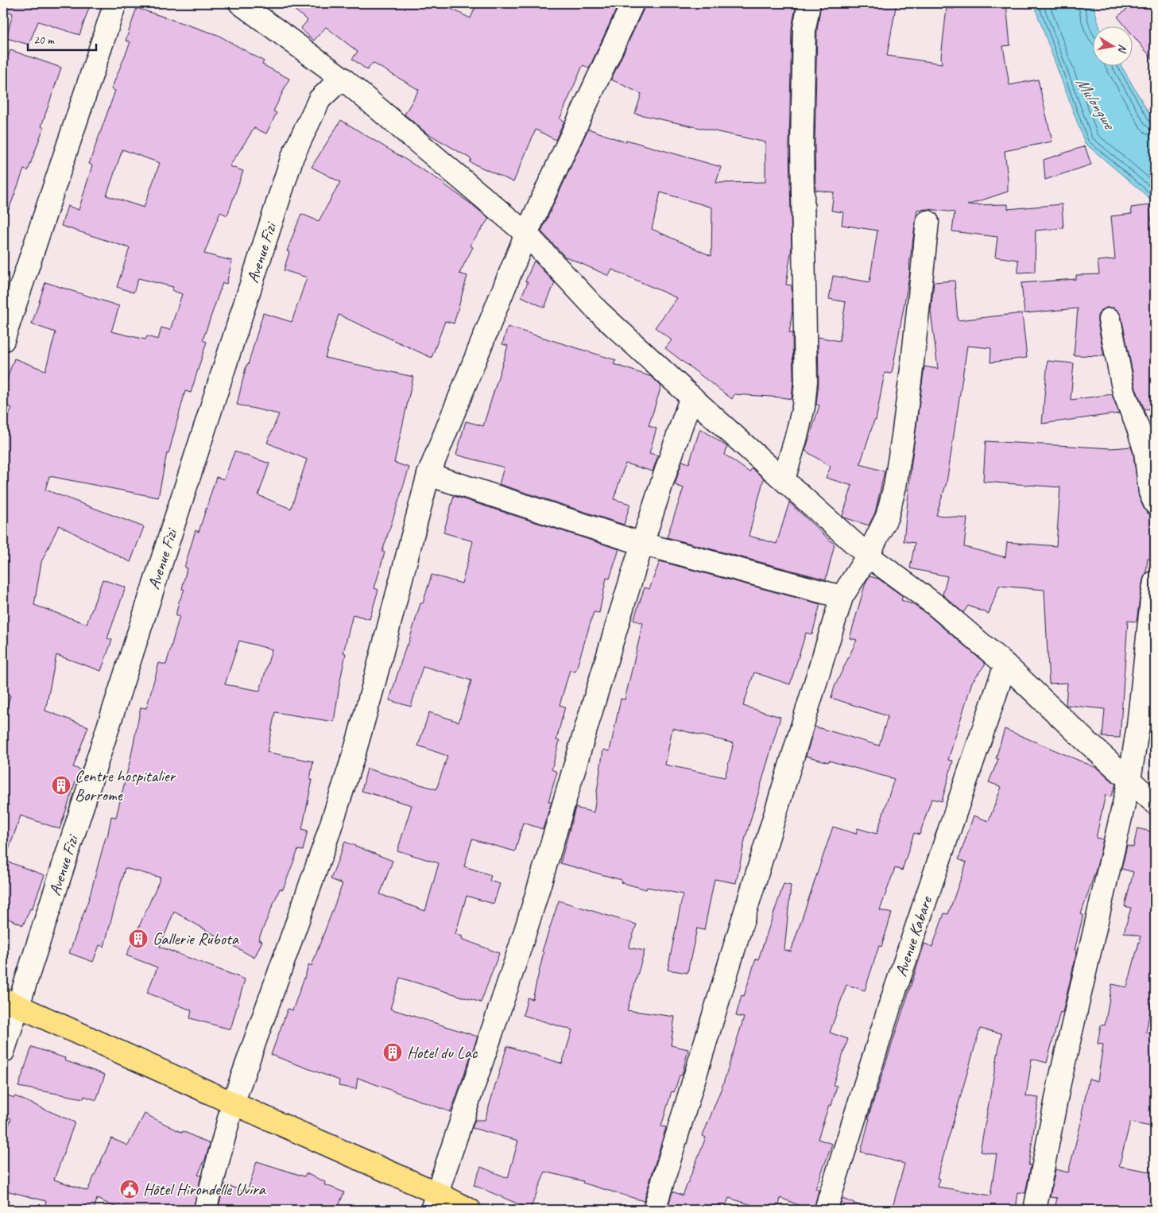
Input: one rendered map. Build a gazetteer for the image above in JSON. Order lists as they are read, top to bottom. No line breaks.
{"streets":{"street":["Avenue Fizi","Avenue Kabare"]},"water":["Mulongwe"],"places":{"building":["Centre hospitalier Borrome","Gallerie Rubota","Hotel du Lac"],"public building":["Hôtel Hirondelle Uvira"]},"scale_bar":"20 m","north":"right"}
